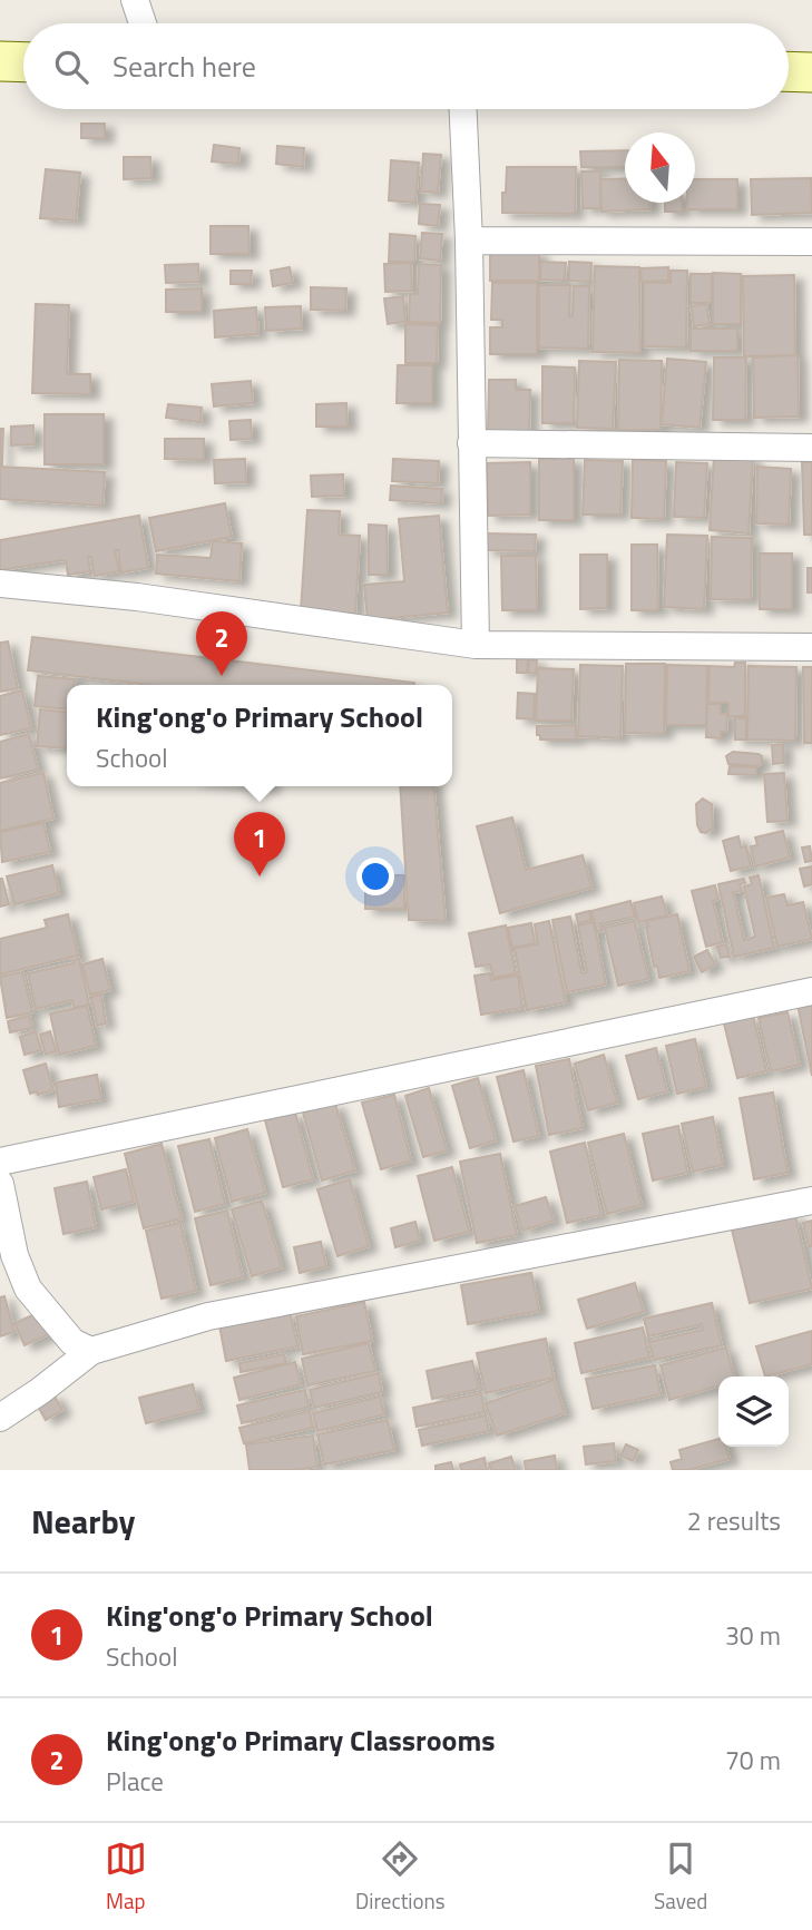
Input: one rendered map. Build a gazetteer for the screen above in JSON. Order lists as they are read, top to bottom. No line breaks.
{"north":"top","page":{"search":"Search here","pins":["2","1"],"popup":["King'ong'o Primary School","School"],"heading":["Nearby","2 results"],"list":[{"mark":"1","name":"King'ong'o Primary School","note":"School","value":"30 m"},{"mark":"2","name":"King'ong'o Primary Classrooms","note":"Place","value":"70 m"}],"nav":["Map","Directions","Saved"]}}
